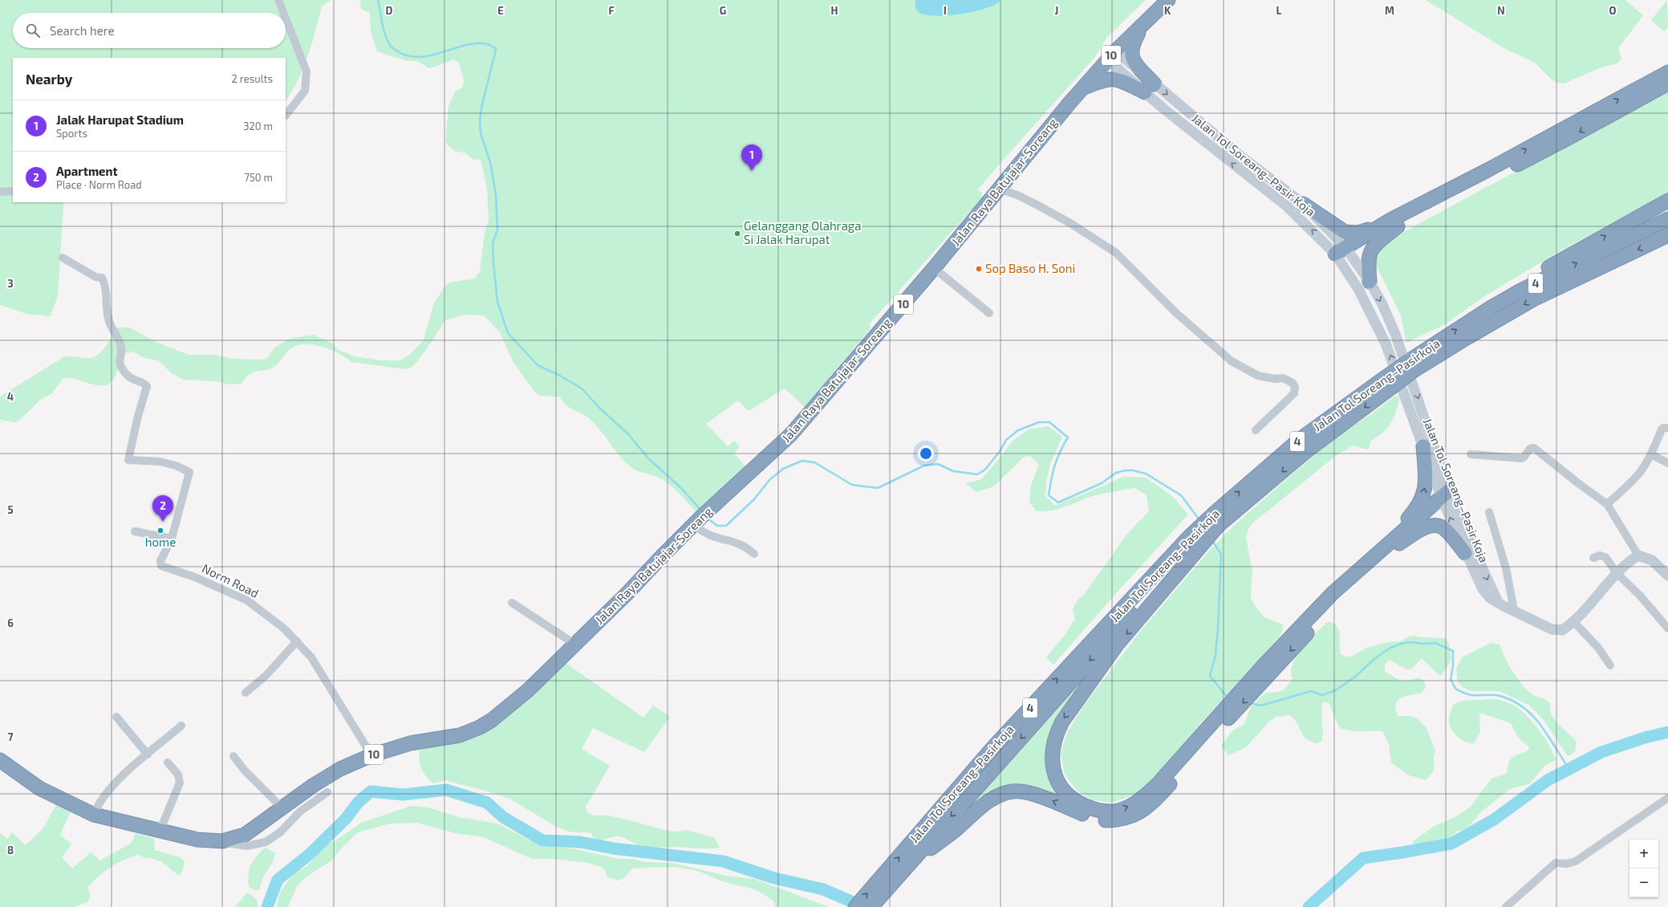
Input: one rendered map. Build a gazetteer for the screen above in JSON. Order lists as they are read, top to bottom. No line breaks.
{"streets":{"highway":["10","Jalan Raya Batujajar-Soreang","4","Jalan Tol Soreang–Pasirkoja"],"street":["Jalan Tol Soreang–Pasir Koja","Norm Road"]},"crossings":[["Jalan Tol Soreang–Pasir Koja","Jalan Raya Batujajar-Soreang"],["Jalan Raya Batujajar-Soreang","Norm Road"]],"places":["Gelanggang Olahraga Si Jalak Harupat","Sop Baso H. Soni","home"],"page":{"search":"Search here","heading":["Nearby","2 results"],"list":[{"mark":"1","name":"Jalak Harupat Stadium","note":"Sports","value":"320 m"},{"mark":"2","name":"Apartment","note":"Place · Norm Road","value":"750 m"}],"pins":["1","2"],"map_buttons":["+","−"]},"grid":{"columns":["D","E","F","G","H","I","J","K","L","M","N","O"],"rows":["3","4","5","6","7","8"]}}
